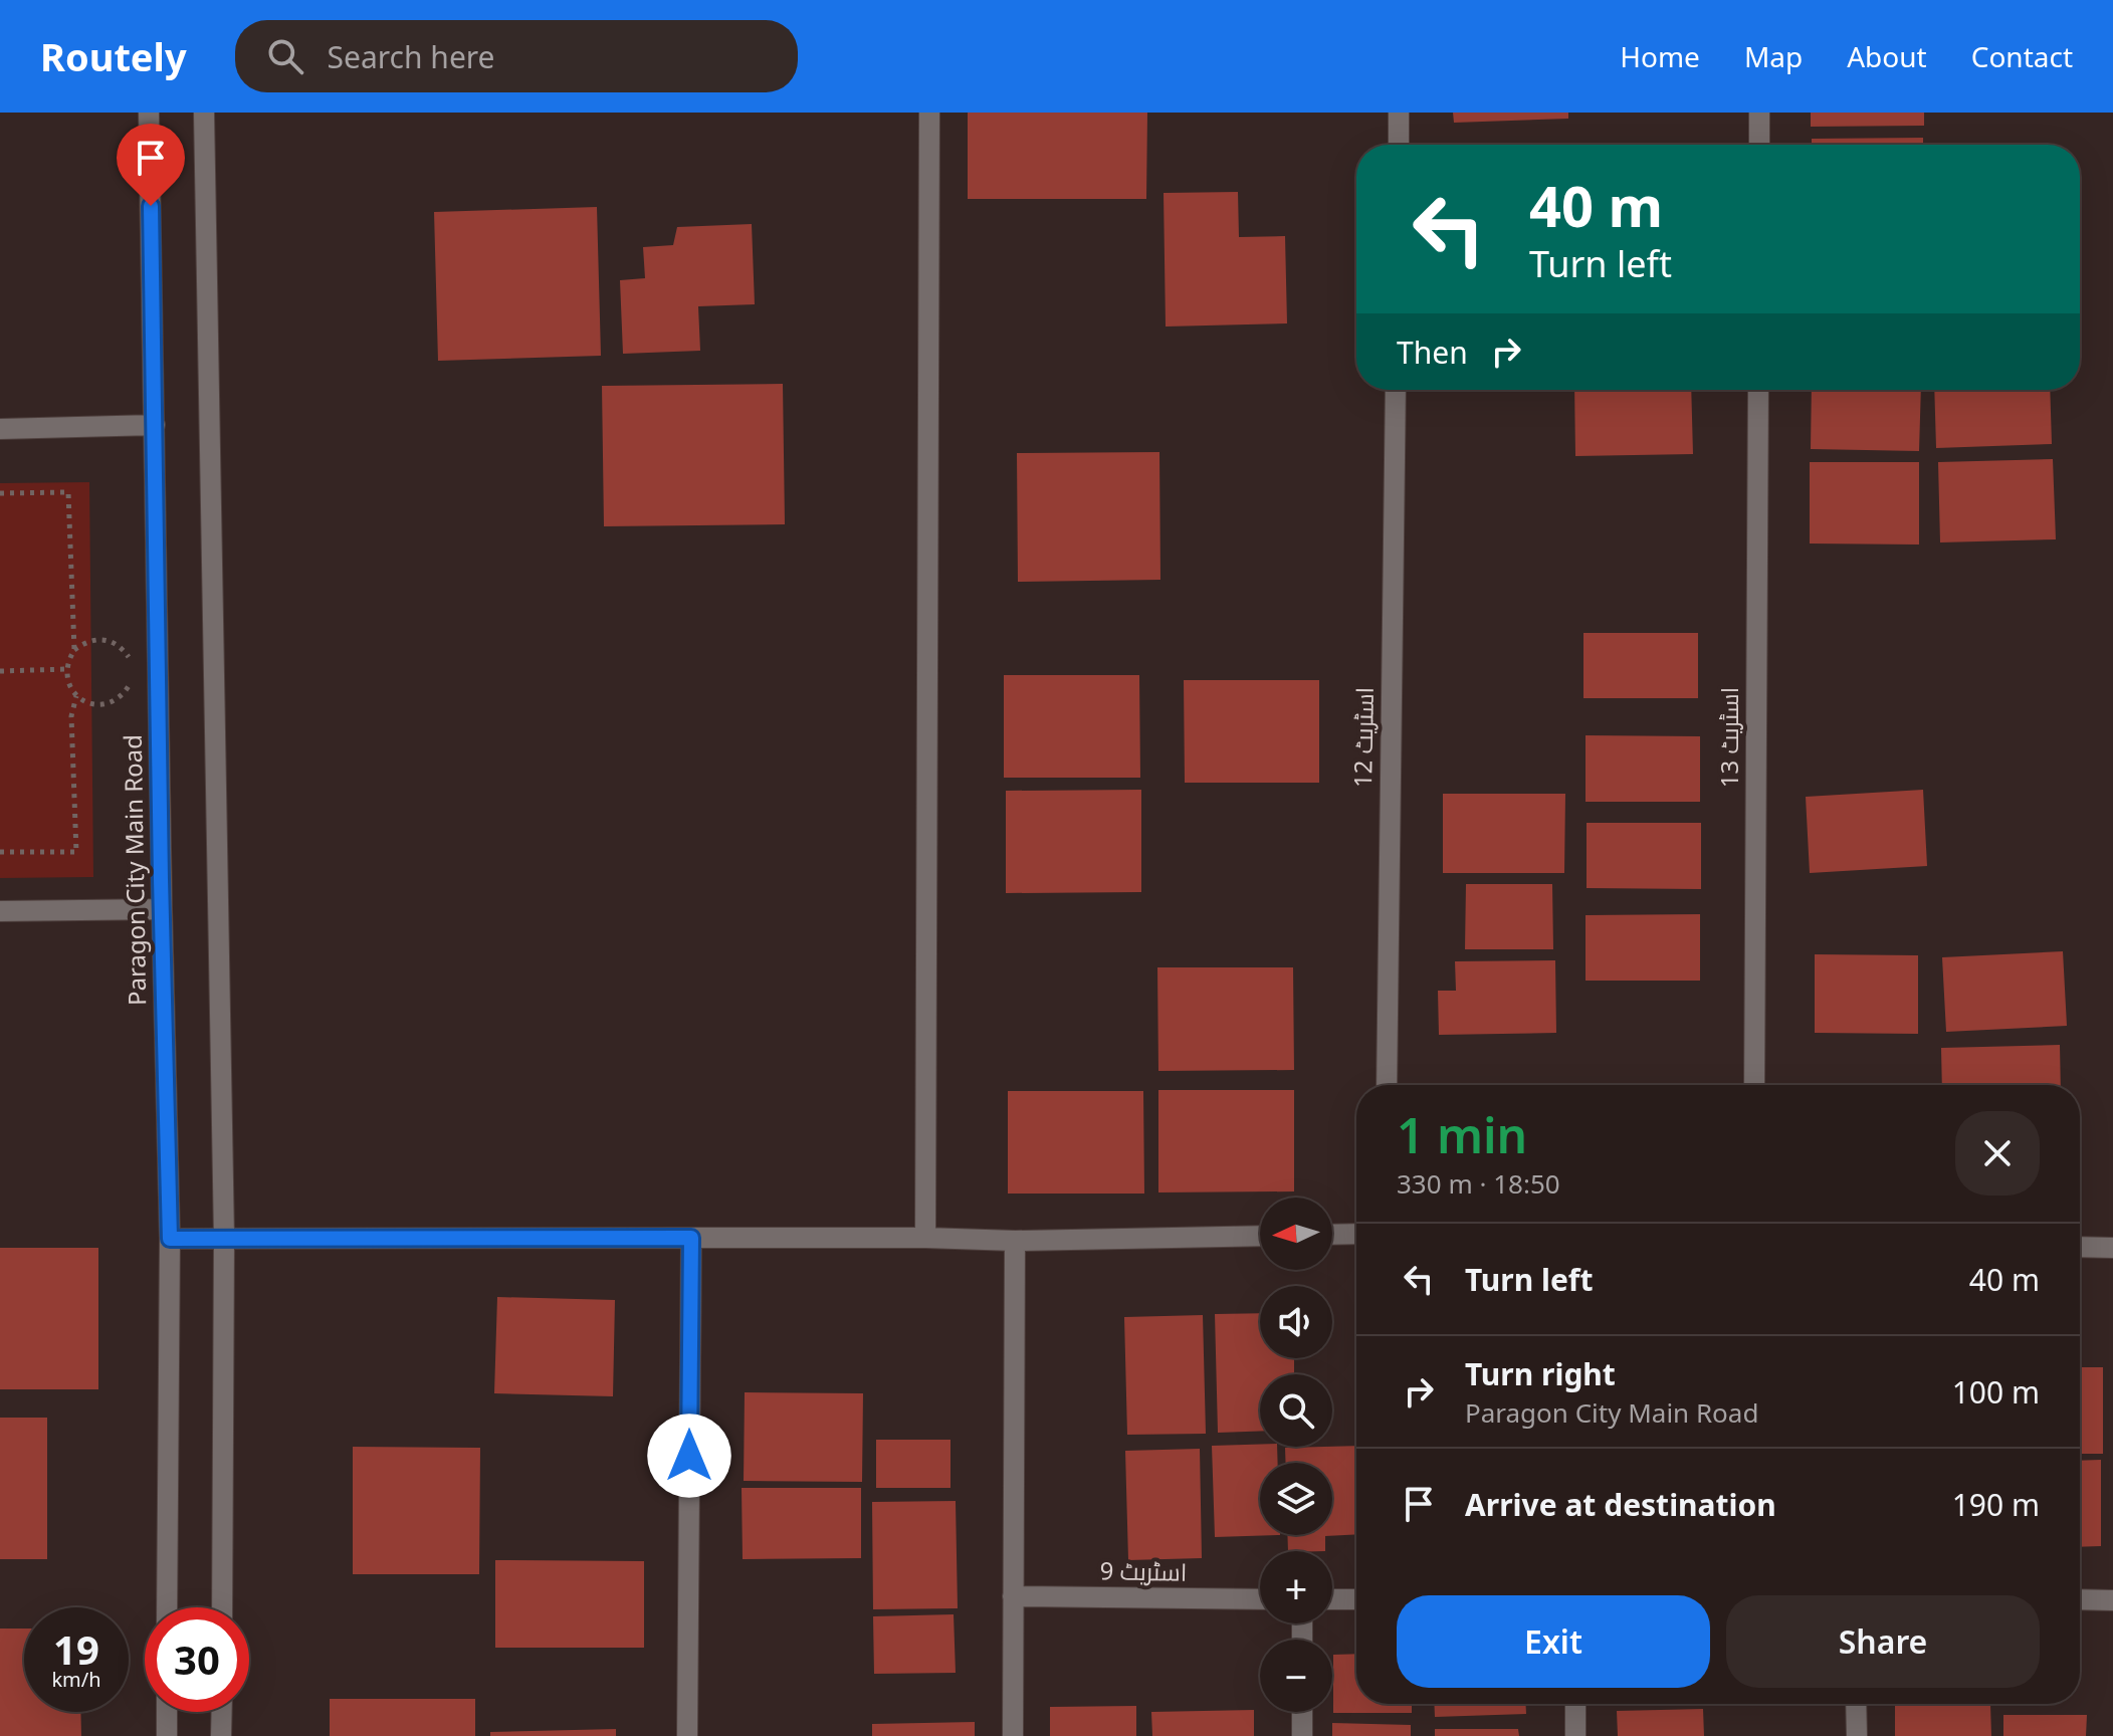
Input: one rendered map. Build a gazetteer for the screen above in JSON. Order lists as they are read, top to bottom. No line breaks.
{"streets":{"street":["اسٹریٹ 12","اسٹریٹ 13","Paragon City Main Road","اسٹریٹ 9"]},"north":"left","page":{"header":"Routely","search":"Search here","nav":["Home","Map","About","Contact"],"turn":["40 m","Turn left"],"then":"Then","heading":["1 min","330 m · 18:50"],"map_buttons":["+","−"],"list":[{"name":"Turn left","value":"40 m"},{"name":"Turn right","note":"Paragon City Main Road","value":"100 m"},{"name":"Arrive at destination","value":"190 m"}],"buttons":["Exit","Share"],"speed":"19 km/h","limit":"30"}}
